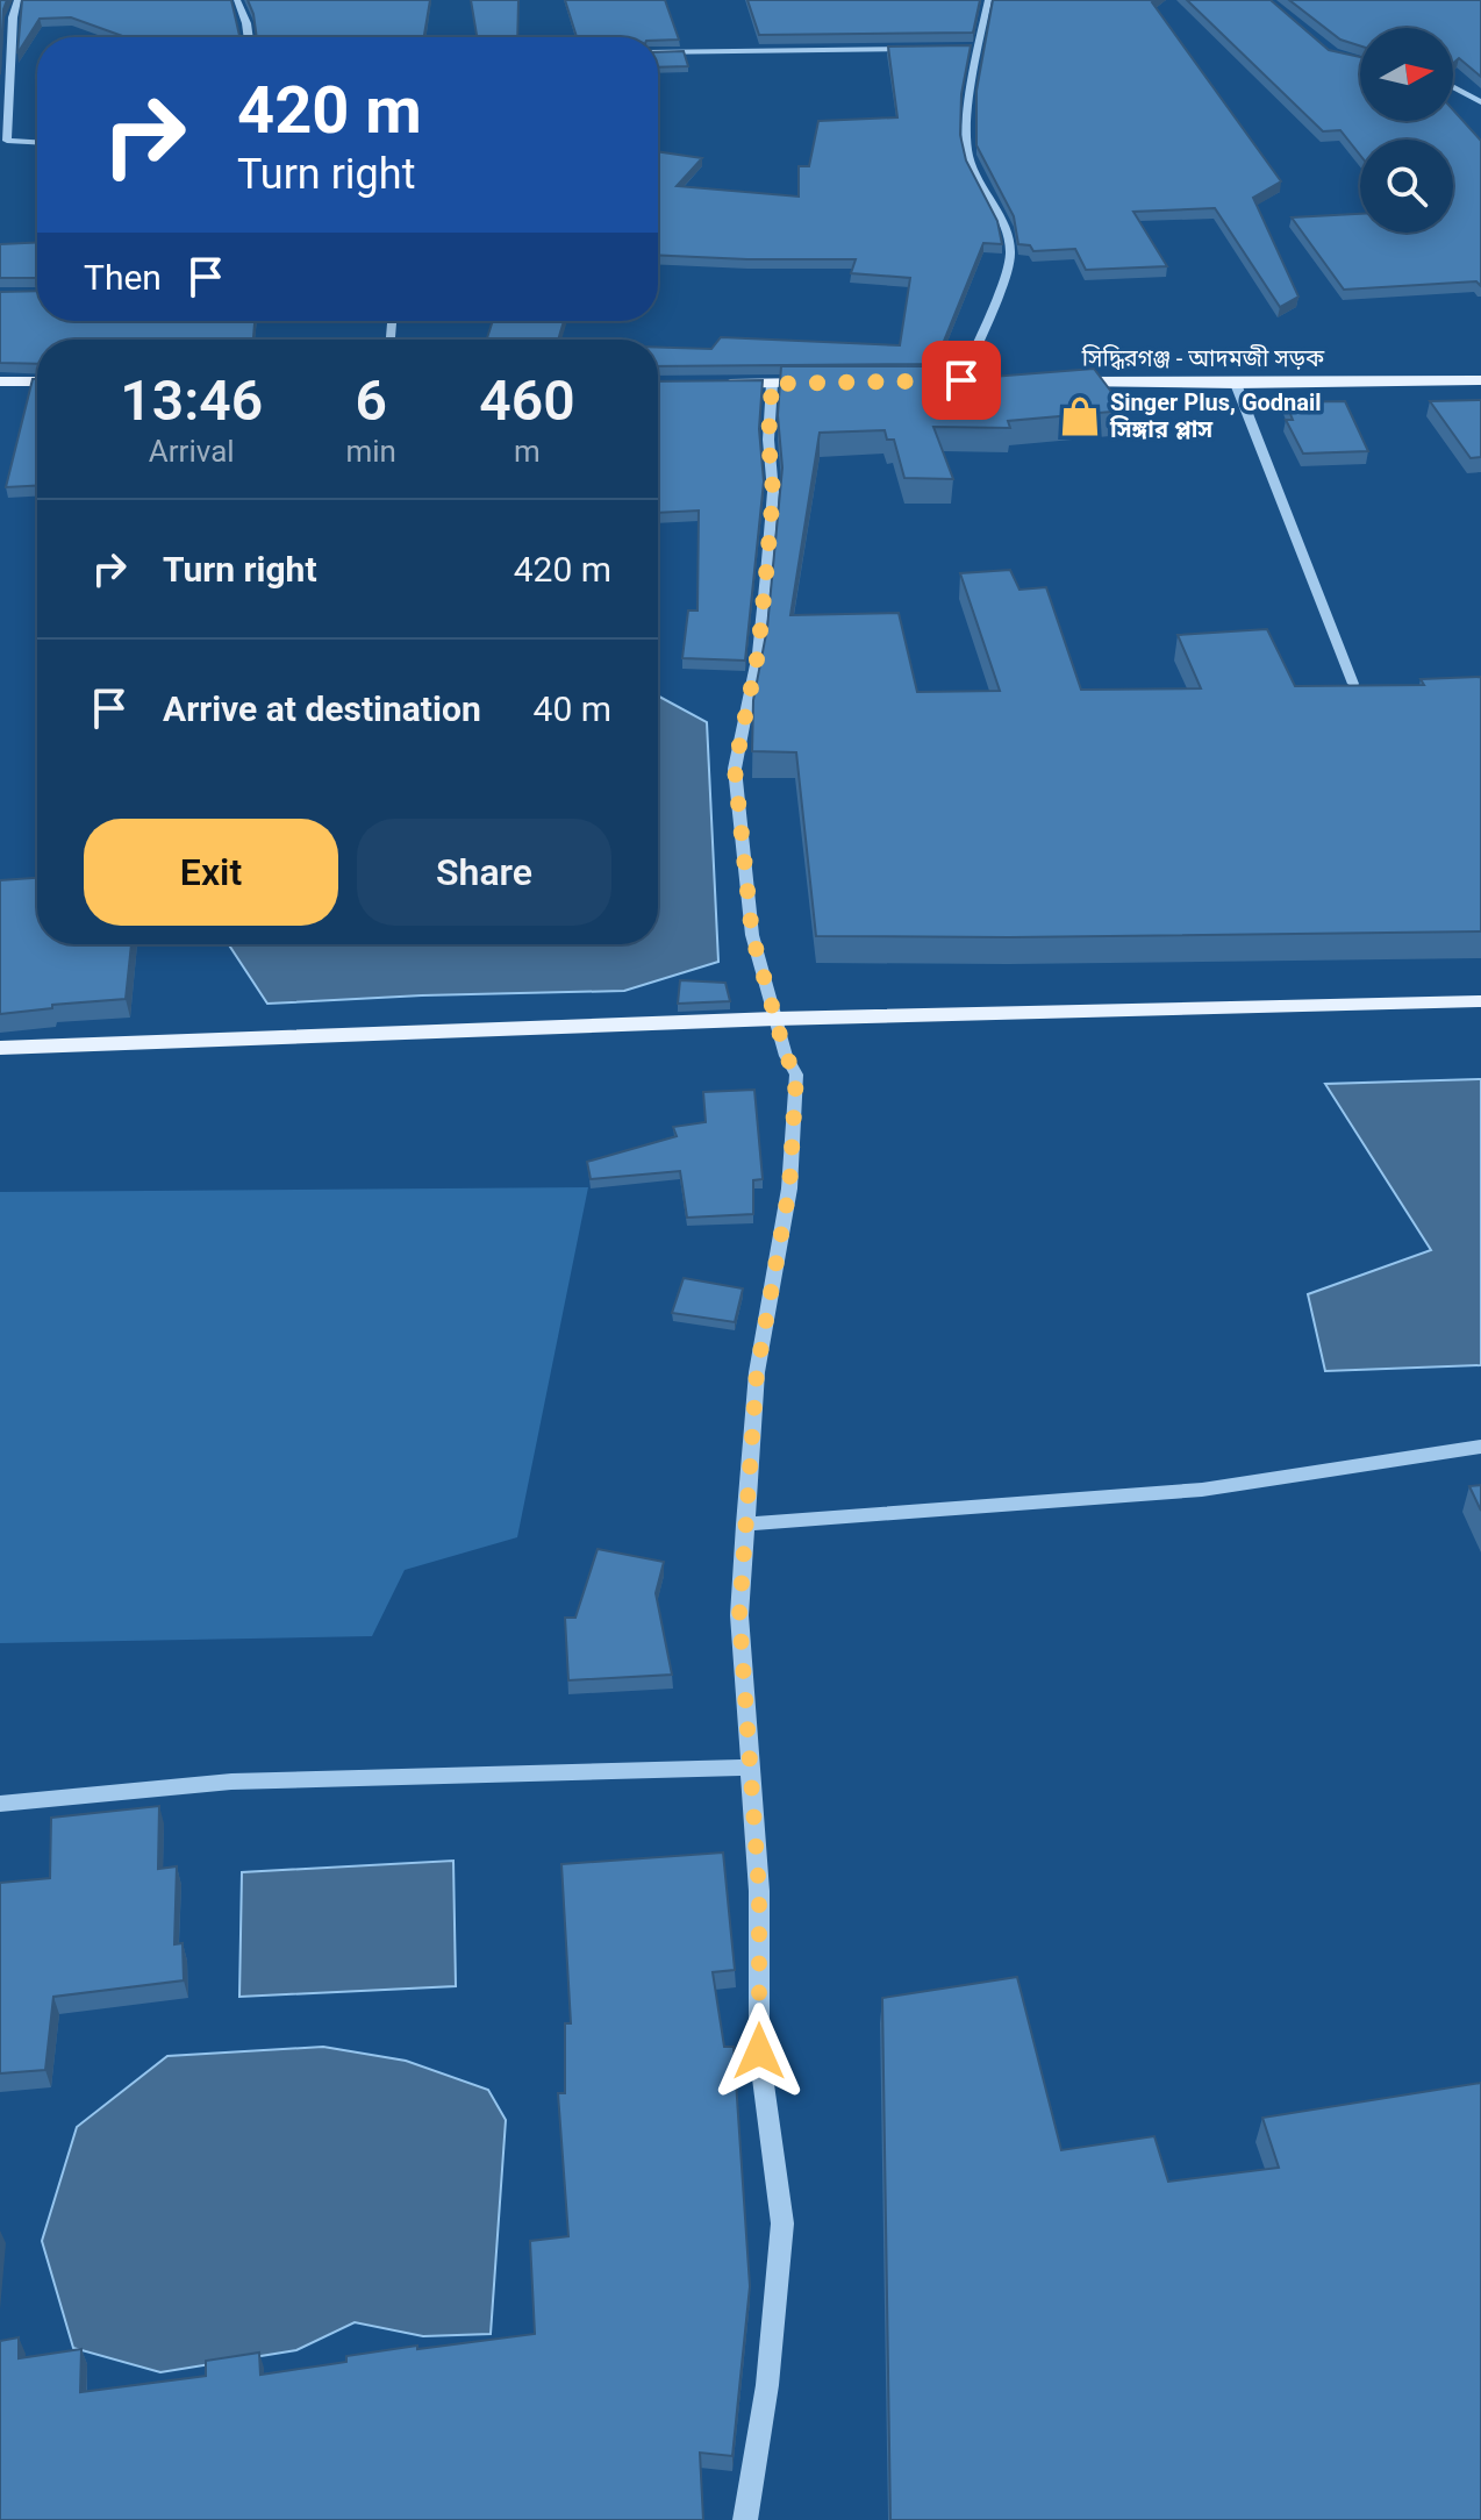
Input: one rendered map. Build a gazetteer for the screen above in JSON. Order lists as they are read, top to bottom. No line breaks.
{"streets":{"main road":["সিদ্ধিরগঞ্জ - আদমজী সড়ক"]},"places":{"shop":["Singer Plus, Godnail সিঙ্গার প্লাস"]},"north":"right","page":{"turn":["420 m","Turn right"],"then":"Then","eta":["13:46","Arrival","6","min","460","m"],"list":[{"name":"Turn right","value":"420 m"},{"name":"Arrive at destination","value":"40 m"}],"buttons":["Exit","Share"]}}
